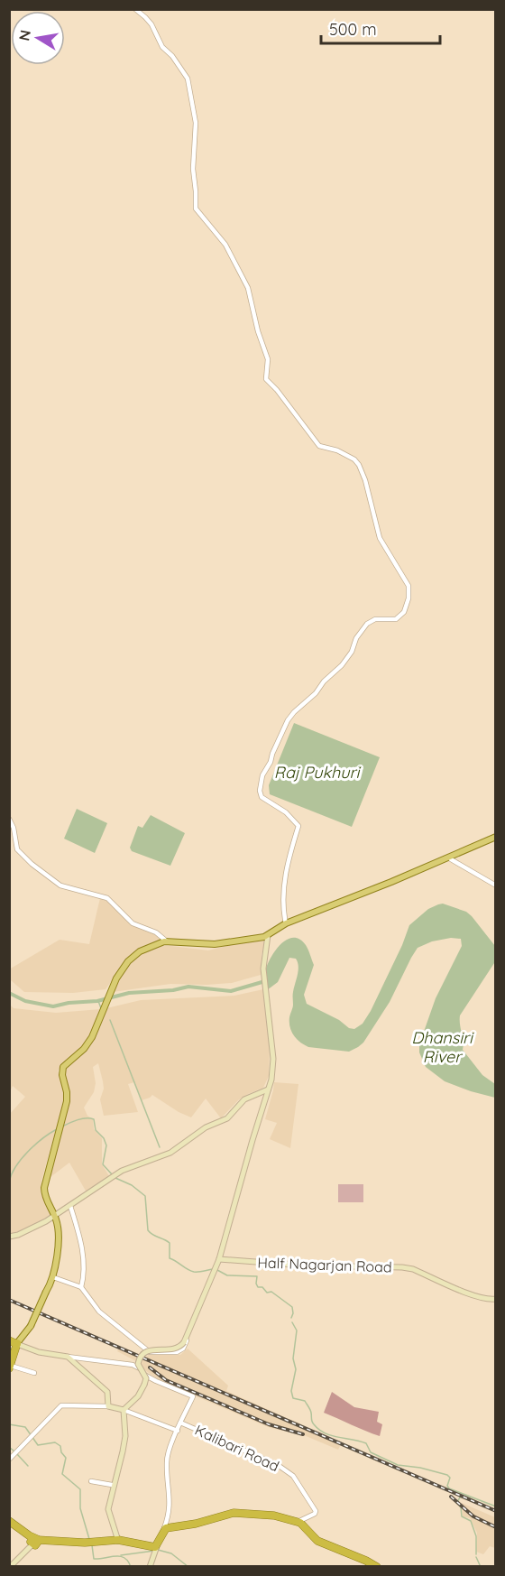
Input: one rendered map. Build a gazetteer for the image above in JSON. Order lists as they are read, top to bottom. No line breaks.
{"streets":{"main road":["Half Nagarjan Road"],"street":["Kalibari Road"]},"water":["Raj Pukhuri","Dhansiri River"],"scale_bar":"500 m","north":"left"}
